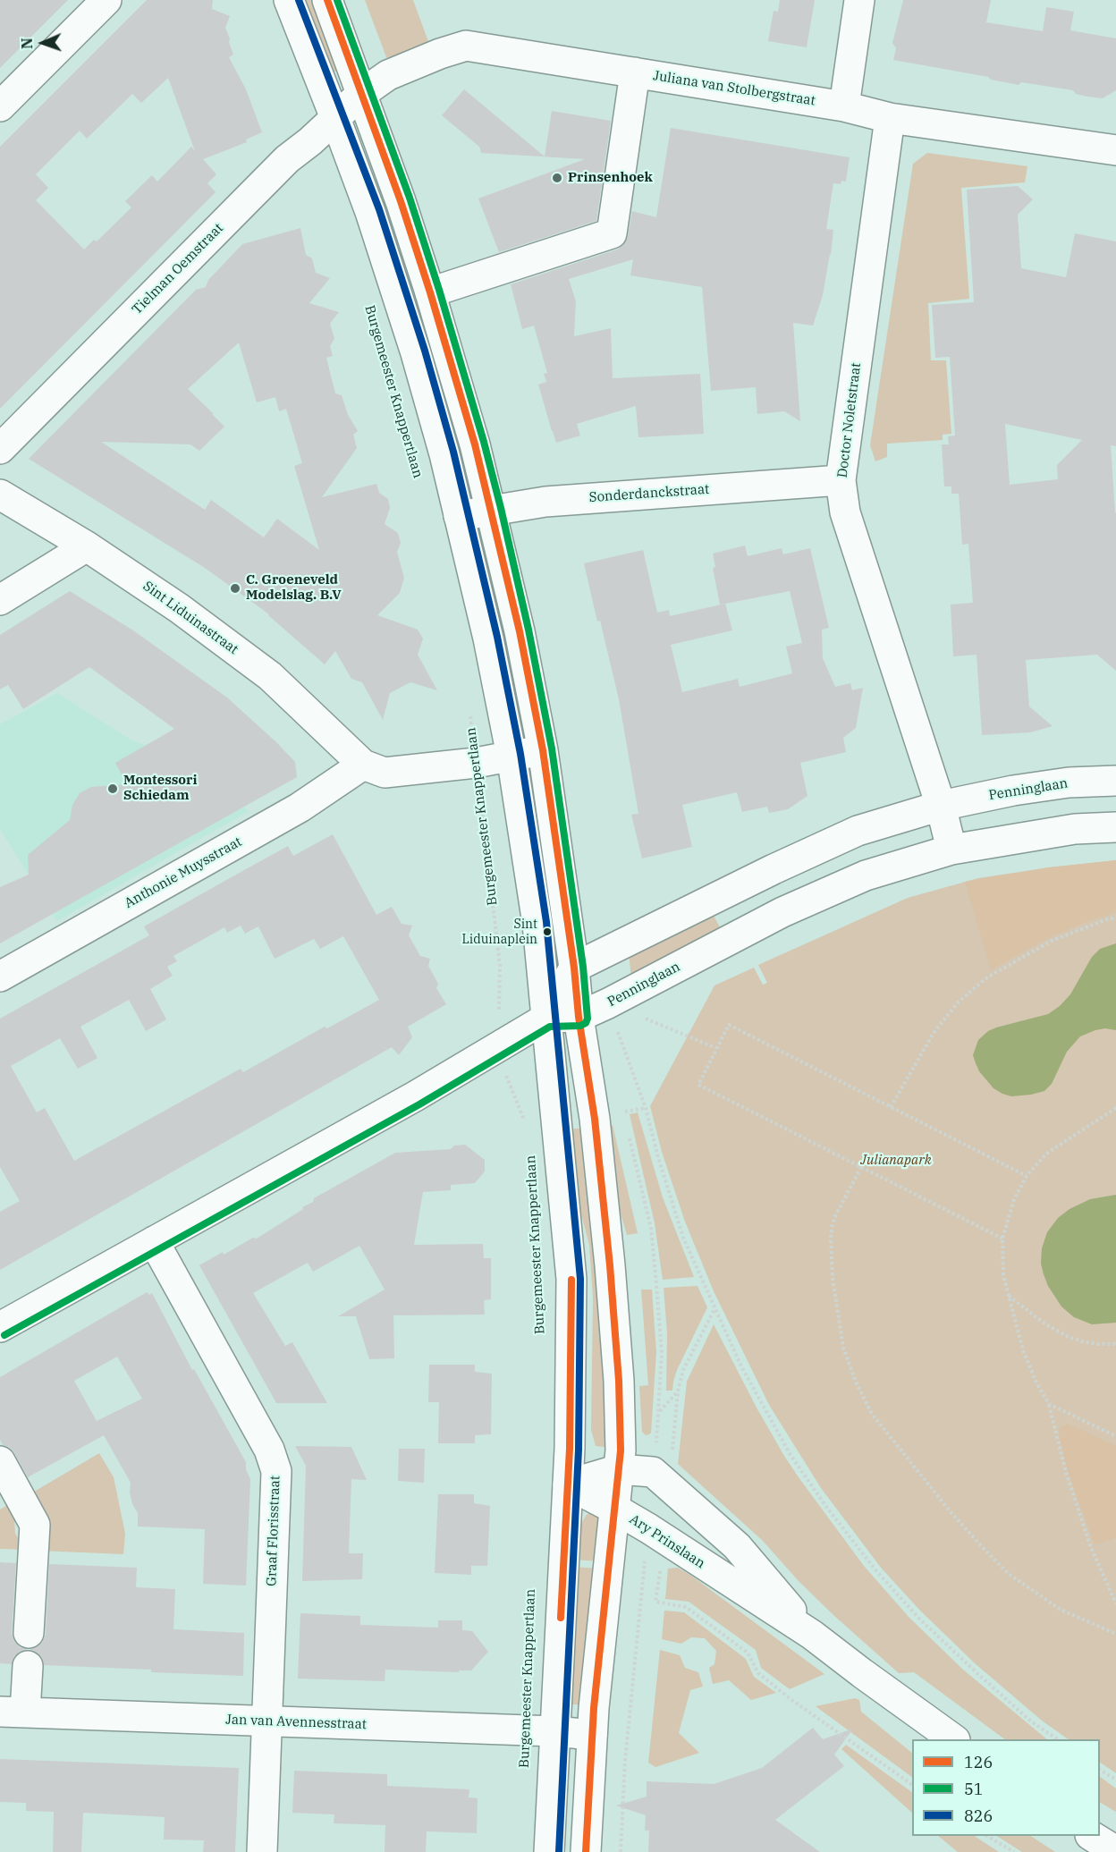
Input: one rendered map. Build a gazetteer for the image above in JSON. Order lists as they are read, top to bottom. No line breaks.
{"streets":{"street":["Juliana van Stolbergstraat","Tielman Oemstraat","Doctor Noletstraat","Sonderdanckstraat","Sint Liduinastraat","Penninglaan","Anthonie Muysstraat","Graaf Florisstraat","Ary Prinslaan","Jan van Avennesstraat"],"path":["Burgemeester Knappertlaan"]},"crossings":[["Juliana van Stolbergstraat","Tielman Oemstraat"],["Juliana van Stolbergstraat","Doctor Noletstraat"],["Doctor Noletstraat","Sonderdanckstraat"],["Doctor Noletstraat","Penninglaan"],["Sint Liduinastraat","Anthonie Muysstraat"],["Graaf Florisstraat","Jan van Avennesstraat"]],"parks":["Julianapark"],"places":["Prinsenhoek","C. Groeneveld Modelslag. B.V","Montessori Schiedam","Sint Liduinaplein"],"lines":["transit line 126","transit line 51","transit line 826"],"legend":["126","51","826"],"north":"left"}
